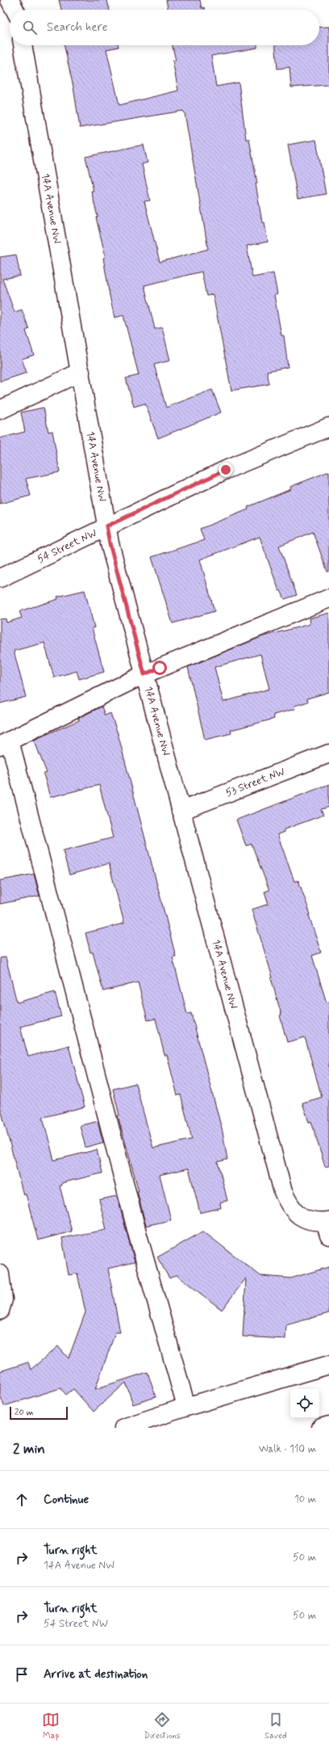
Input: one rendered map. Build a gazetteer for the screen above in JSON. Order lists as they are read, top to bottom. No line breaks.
{"streets":{"street":["14A Avenue NW","54 Street NW","53 Street NW"]},"crossings":[["14A Avenue NW","54 Street NW"],["14A Avenue NW","53 Street NW"]],"scale_bar":"20 m","page":{"search":"Search here","scale":"20 m","heading":["2 min","Walk · 110 m"],"list":[["Continue","10 m"],["Turn right","14A Avenue NW","50 m"],["Turn right","54 Street NW","50 m"],"Arrive at destination"],"nav":["Map","Directions","Saved"]}}
